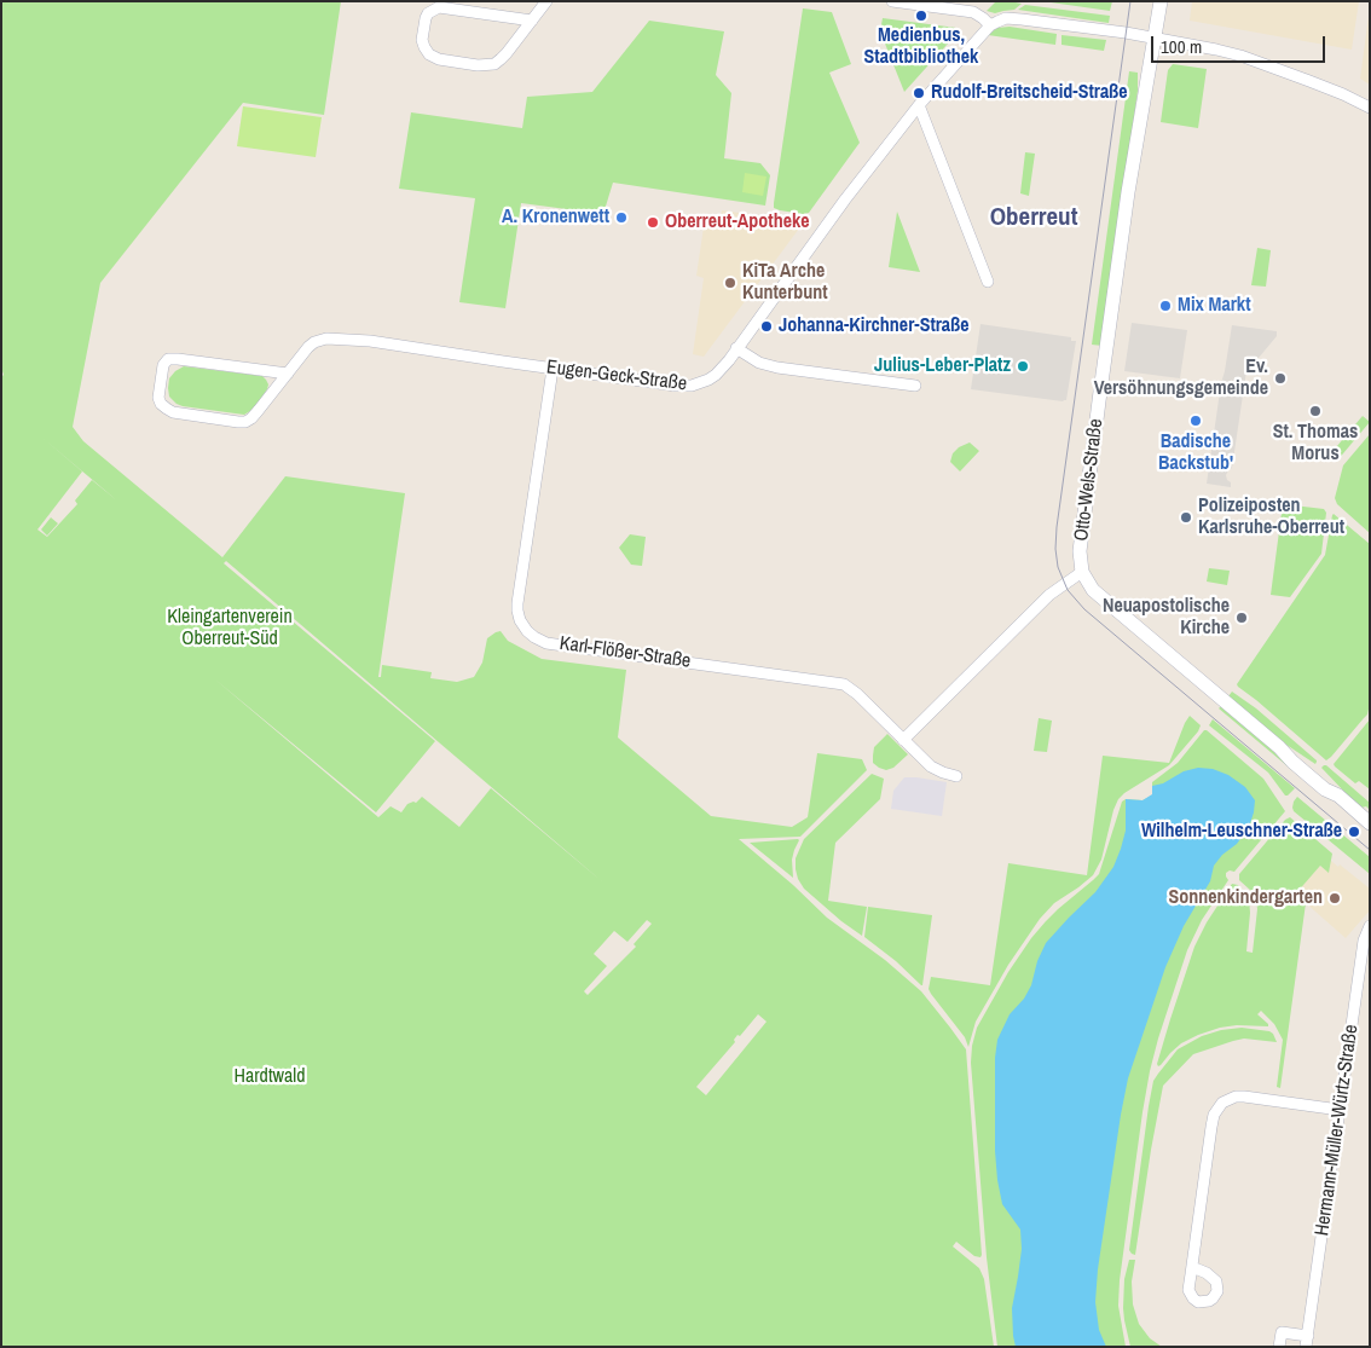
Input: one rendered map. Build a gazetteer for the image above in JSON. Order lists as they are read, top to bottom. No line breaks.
{"streets":{"street":["Eugen-Geck-Straße","Otto-Wels-Straße","Karl-Flößer-Straße","Hermann-Müller-Würtz-Straße"]},"crossings":[["Eugen-Geck-Straße","Otto-Wels-Straße"],["Eugen-Geck-Straße","Karl-Flößer-Straße"]],"districts":["Oberreut"],"parks":["Kleingartenverein Oberreut-Süd","Hardtwald"],"places":["Medienbus, Stadtbibliothek","Rudolf-Breitscheid-Straße","A. Kronenwett","Oberreut-Apotheke","KiTa Arche Kunterbunt","Mix Markt","Johanna-Kirchner-Straße","Julius-Leber-Platz","Ev. Versöhnungsgemeinde","St. Thomas Morus","Badische Backstub'","Polizeiposten Karlsruhe-Oberreut","Neuapostolische Kirche","Wilhelm-Leuschner-Straße","Sonnenkindergarten"],"scale_bar":"100 m"}
